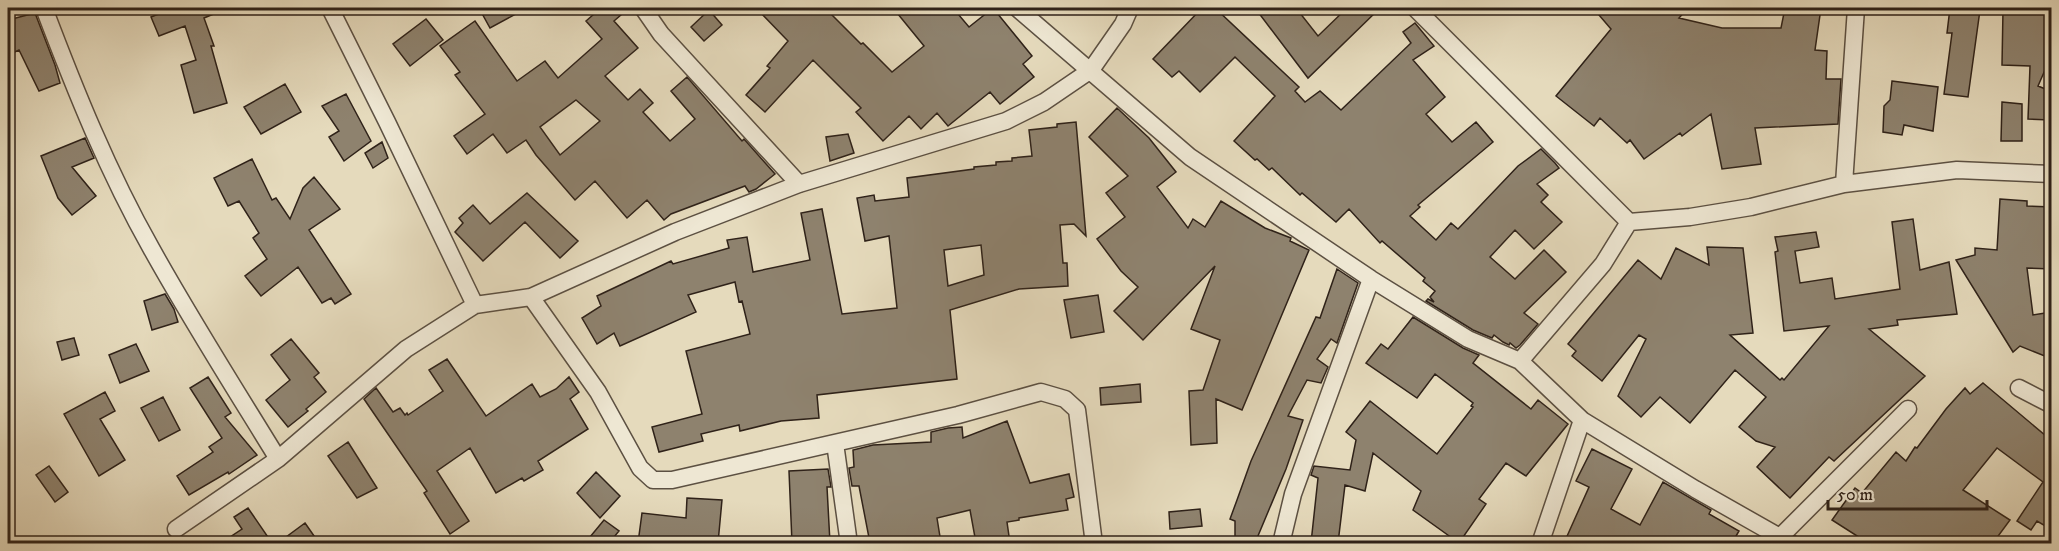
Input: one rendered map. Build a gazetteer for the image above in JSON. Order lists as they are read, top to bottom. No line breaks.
{"scale_bar":"50 m"}
